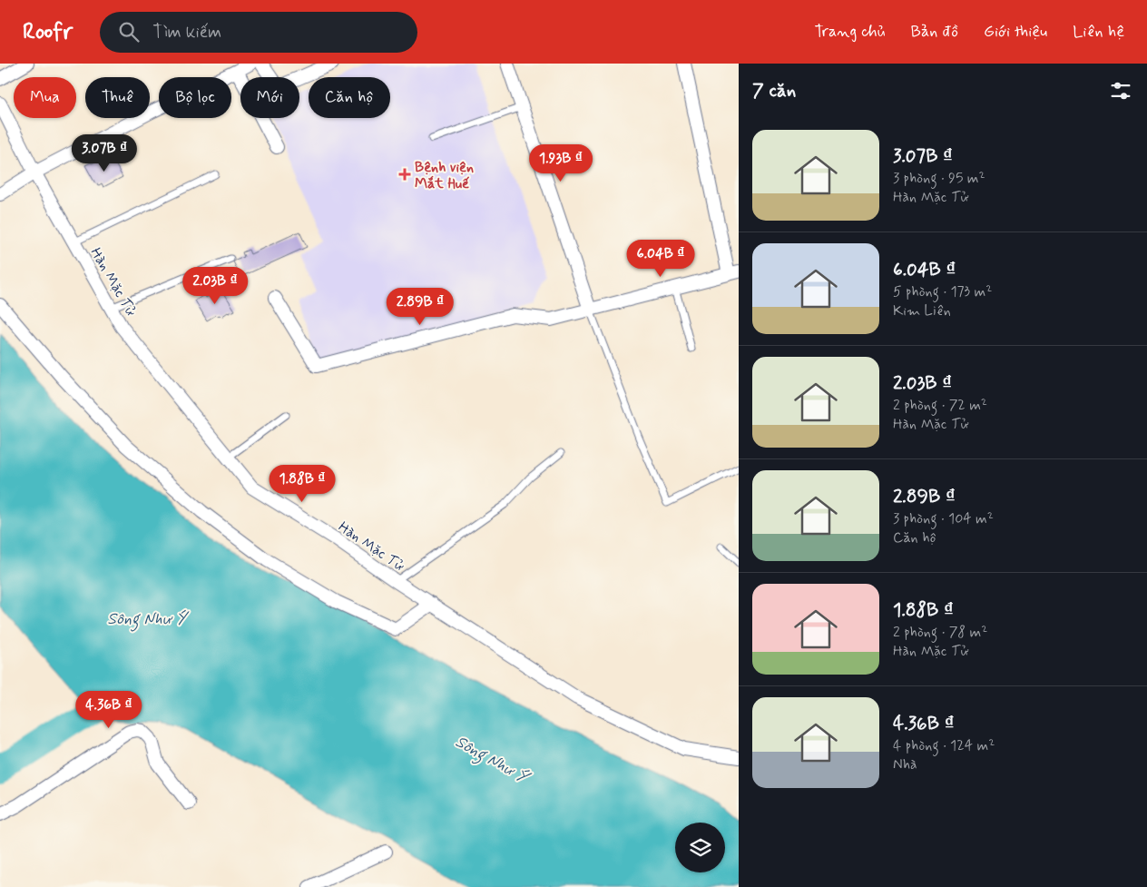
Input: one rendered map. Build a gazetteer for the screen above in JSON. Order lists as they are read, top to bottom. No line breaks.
{"streets":{"street":["Hàn Mặc Tử"]},"water":["Sông Như Ý"],"places":{"health":["Bệnh viện Mắt Huế"]},"page":{"header":"Roofr","search":"Tìm kiếm","nav":["Trang chủ","Bản đồ","Giới thiệu","Liên hệ"],"heading":"7 căn","chip":["Mua","Thuê","Bộ lọc","Mới","Căn hộ"],"list":[{"name":"3.07B ₫","note":"3 phòng · 95 m² · Hàn Mặc Tử"},{"name":"6.04B ₫","note":"5 phòng · 173 m² · Kim Liên"},{"name":"2.03B ₫","note":"2 phòng · 72 m² · Hàn Mặc Tử"},{"name":"2.89B ₫","note":"3 phòng · 104 m² · Căn hộ"},{"name":"1.88B ₫","note":"2 phòng · 78 m² · Hàn Mặc Tử"},{"name":"4.36B ₫","note":"4 phòng · 124 m² · Nhà"}],"price":["3.07B ₫","1.93B ₫","6.04B ₫","2.03B ₫","2.89B ₫","1.88B ₫","4.36B ₫"]}}
